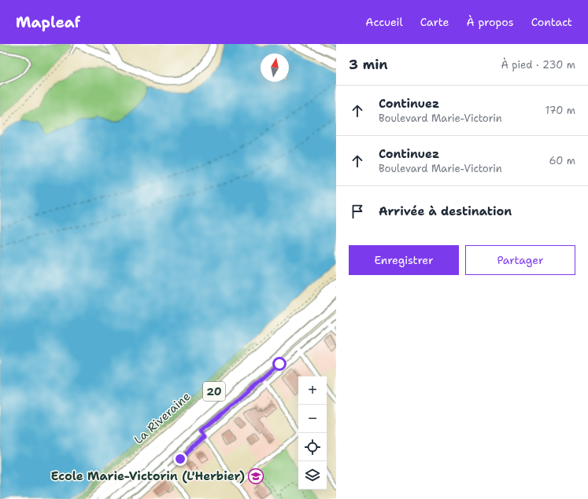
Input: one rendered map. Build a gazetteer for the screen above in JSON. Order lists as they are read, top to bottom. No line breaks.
{"streets":{"highway":["20"],"path":["La Riveraine"]},"places":{"school or university":["Ecole Marie-Victorin (L'Herbier)"]},"north":"top","page":{"header":"Mapleaf","nav":["Accueil","Carte","À propos","Contact"],"heading":["3 min","À pied · 230 m"],"list":[["Continuez","Boulevard Marie-Victorin","170 m"],["Continuez","Boulevard Marie-Victorin","60 m"],"Arrivée à destination"],"buttons":["Enregistrer","Partager"],"map_buttons":["+","−"]}}
